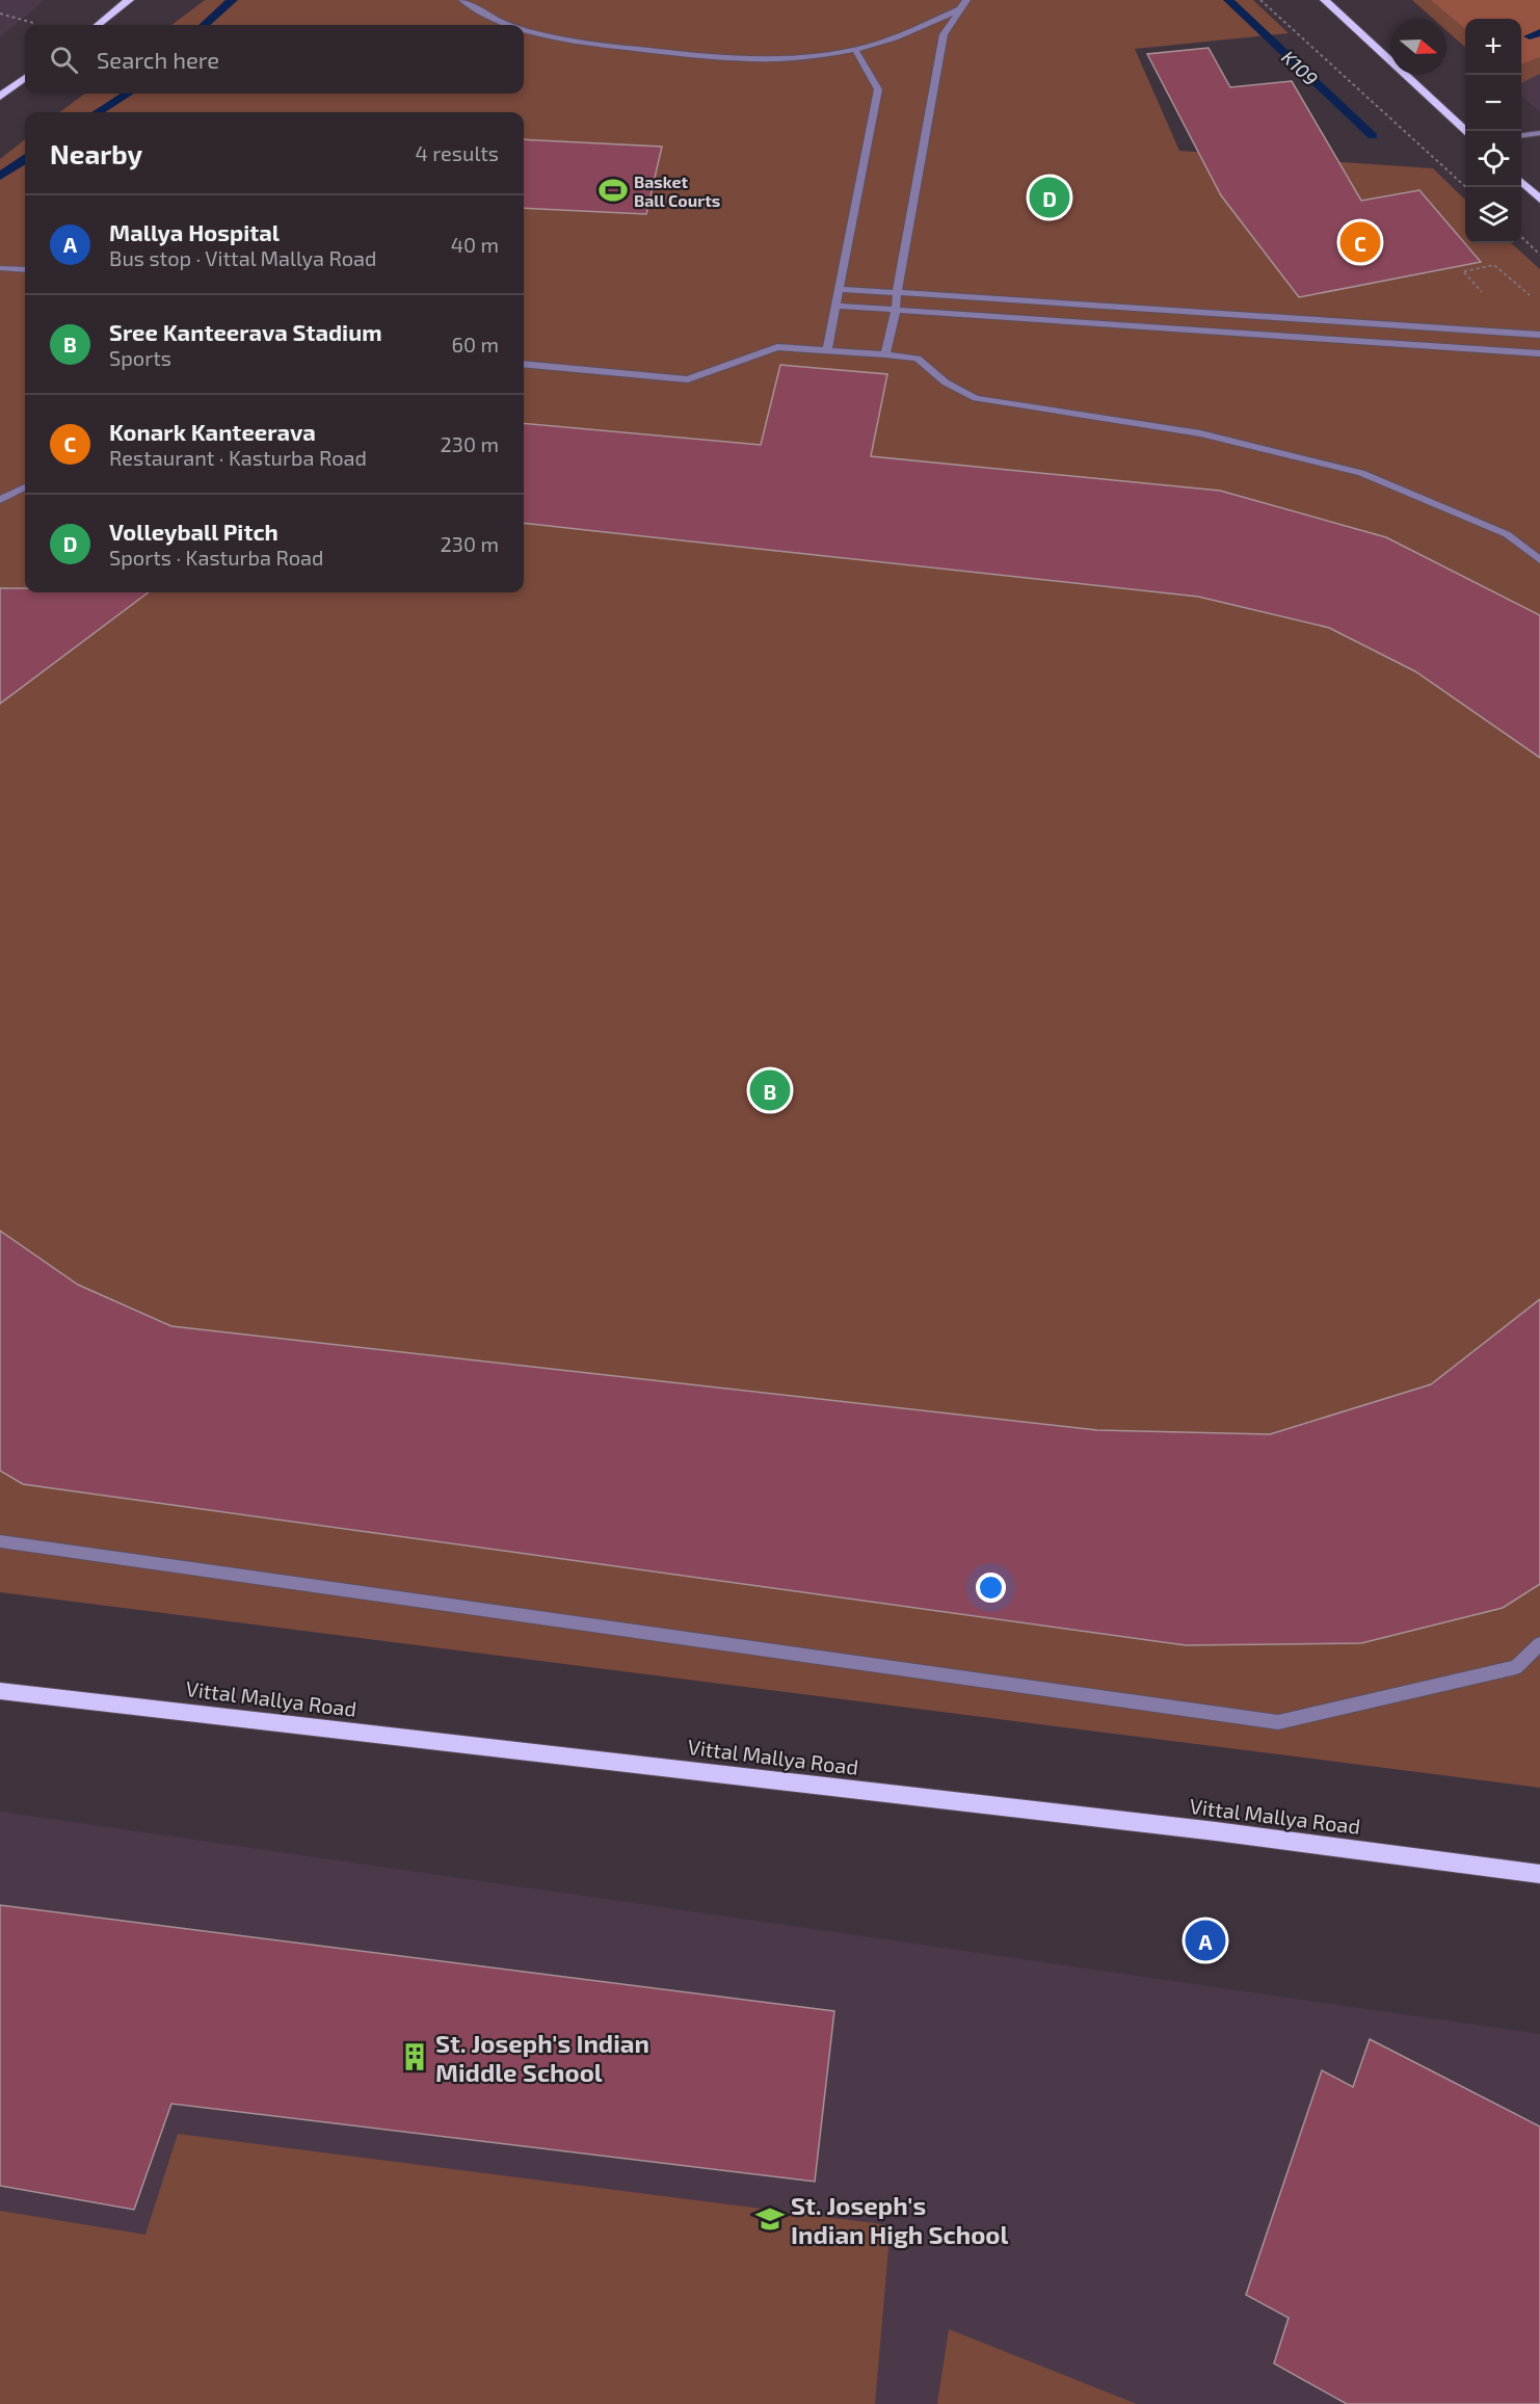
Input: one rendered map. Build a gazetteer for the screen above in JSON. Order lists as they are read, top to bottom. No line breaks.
{"streets":{"main road":["Vittal Mallya Road"]},"water":["K109"],"places":{"sports":["Basket Ball Courts"],"building":["St. Joseph's Indian Middle School"],"school or university":["St. Joseph's Indian High School"]},"north":"right","page":{"map_buttons":["+","−"],"search":"Search here","heading":["Nearby","4 results"],"pins":["D","C","B","A"],"list":[{"mark":"A","name":"Mallya Hospital","note":"Bus stop · Vittal Mallya Road","value":"40 m"},{"mark":"B","name":"Sree Kanteerava Stadium","note":"Sports","value":"60 m"},{"mark":"C","name":"Konark Kanteerava","note":"Restaurant · Kasturba Road","value":"230 m"},{"mark":"D","name":"Volleyball Pitch","note":"Sports · Kasturba Road","value":"230 m"}]}}
